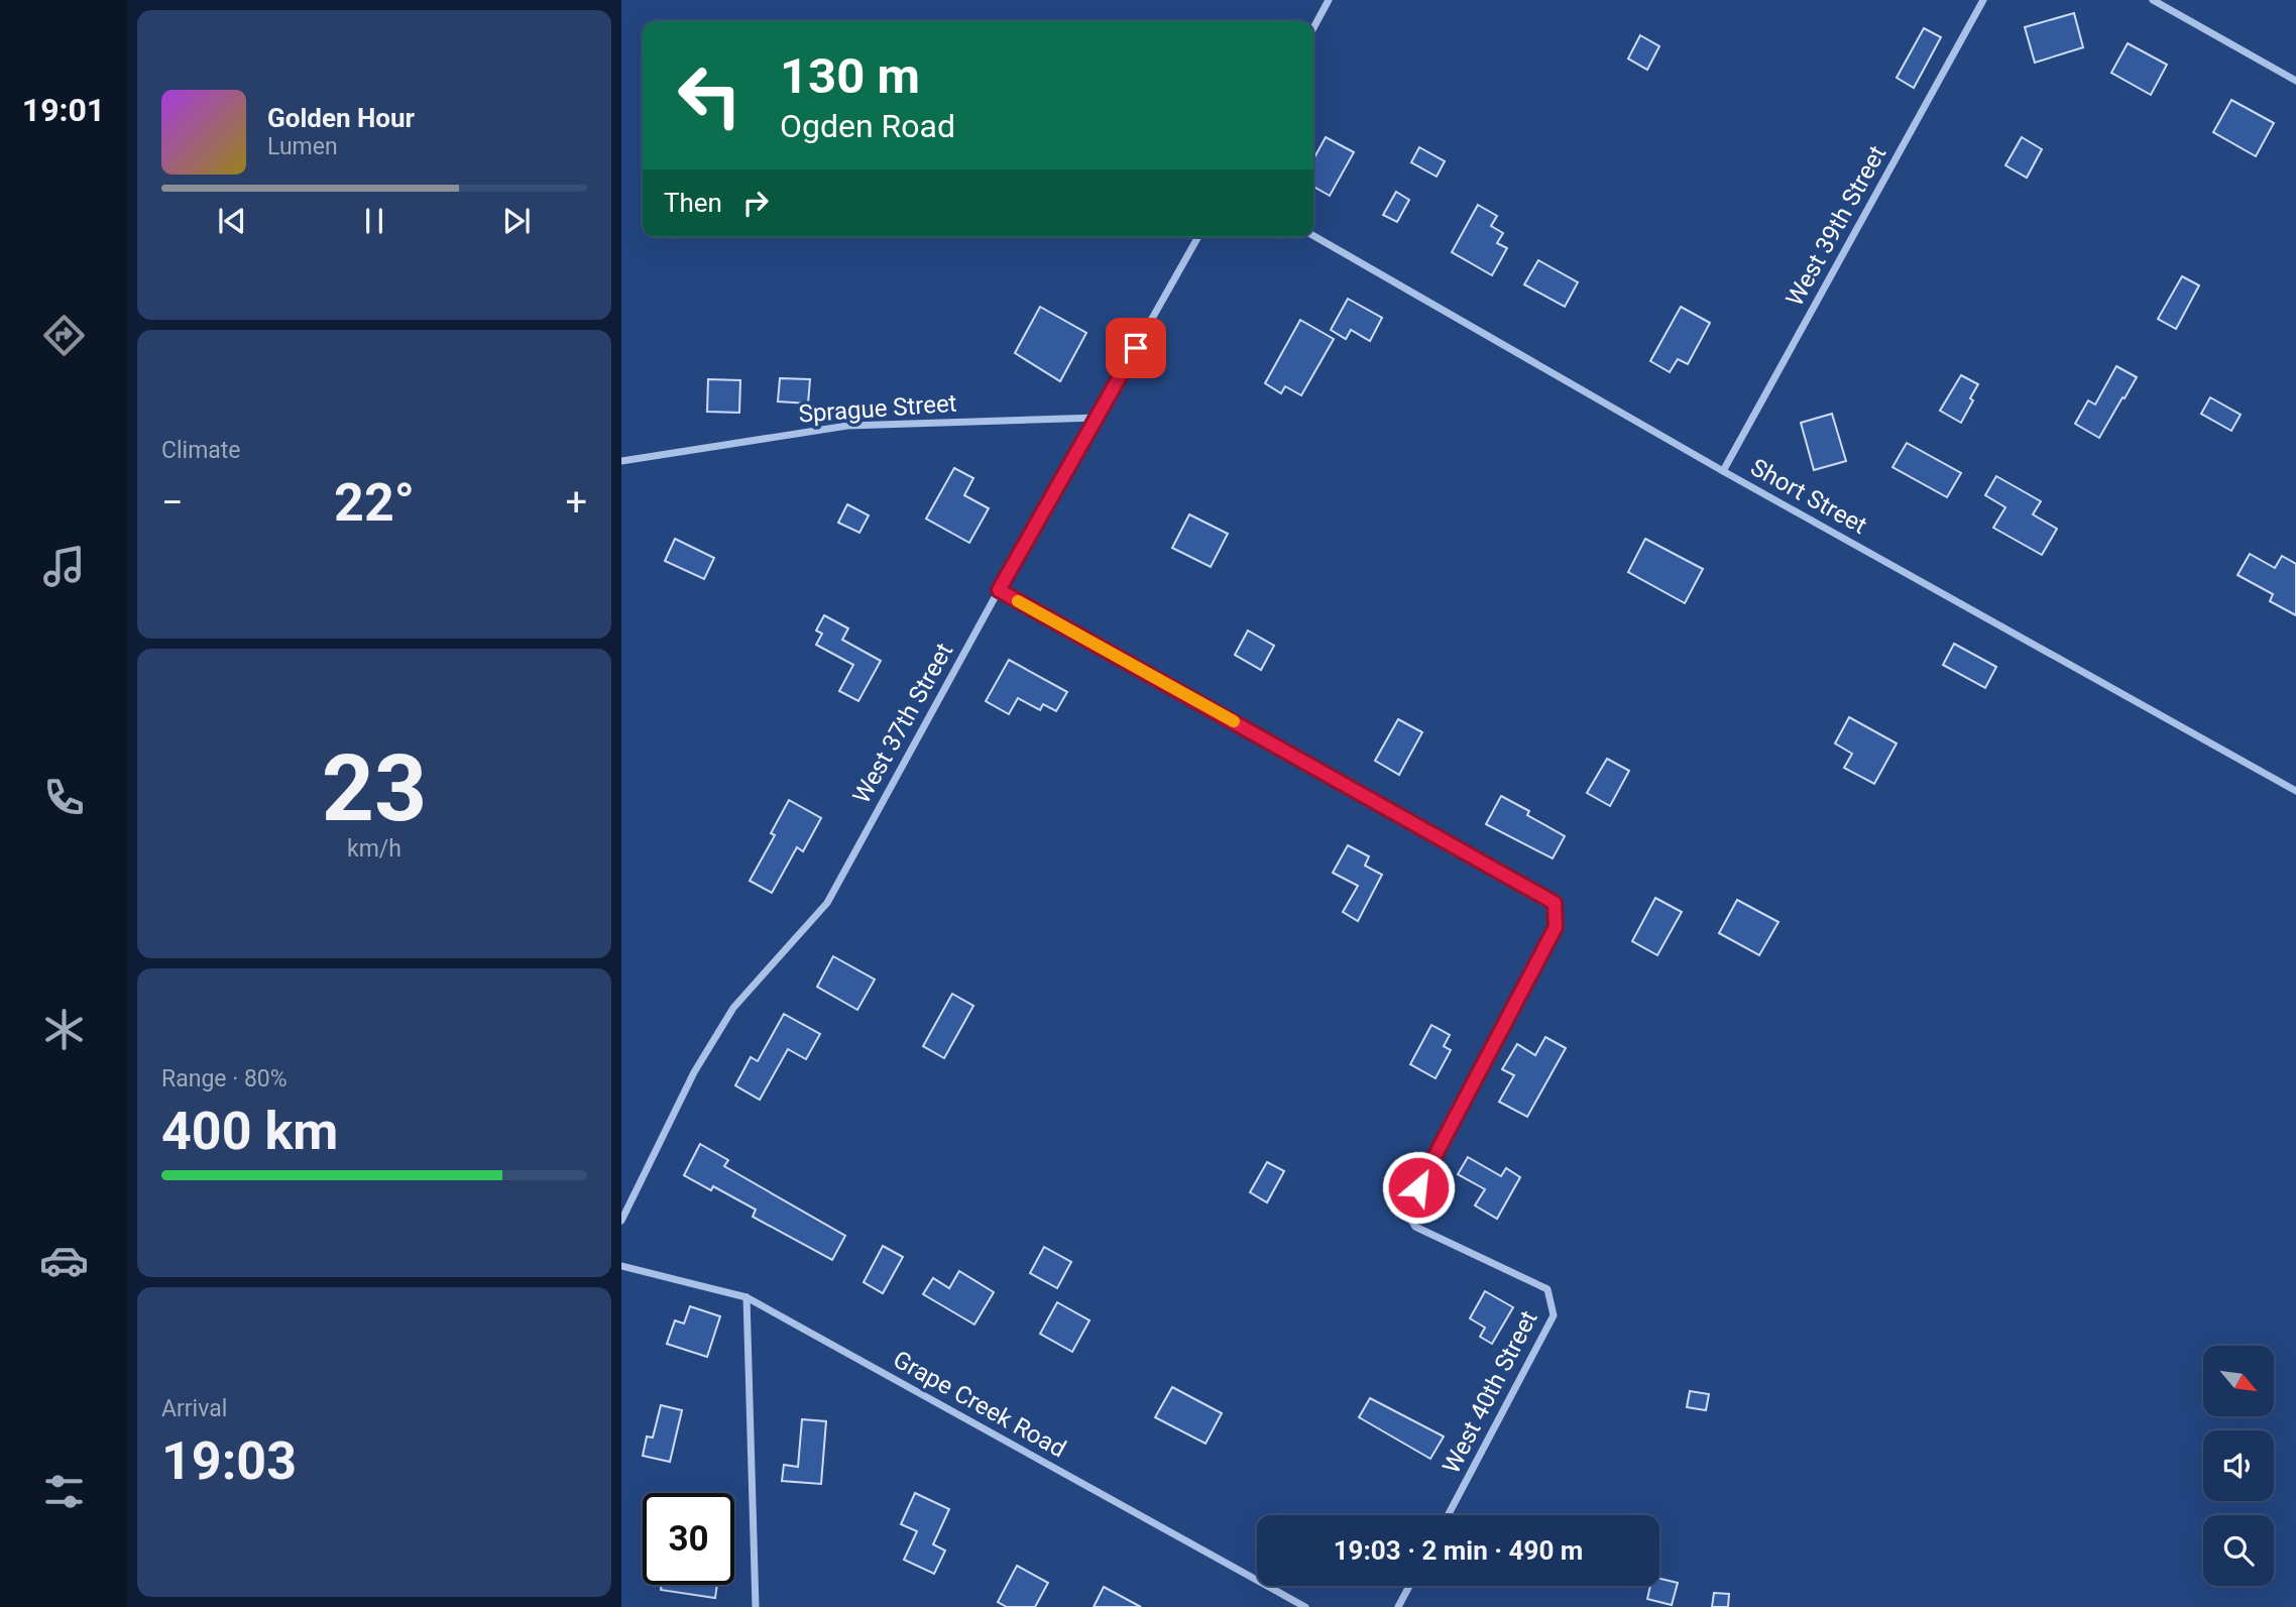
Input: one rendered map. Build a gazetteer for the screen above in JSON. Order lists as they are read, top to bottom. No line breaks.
{"streets":{"street":["West 39th Street","Sprague Street","Short Street","West 37th Street","West 40th Street","Grape Creek Road"]},"crossings":[["West 39th Street","Short Street"],["Sprague Street","West 37th Street"],["West 37th Street","West 40th Street"]],"north":"bottom right","page":{"tabs":"19:01","turn":["130 m","Ogden Road"],"song":["Golden Hour","Lumen"],"then":"Then","tile":["Climate",["23","km/h"],["Range · 80%","400 km"],["Arrival","19:03"]],"heat":["−","22°","+"],"limit":"30","trip":"19:03 · 2 min · 490 m"}}
